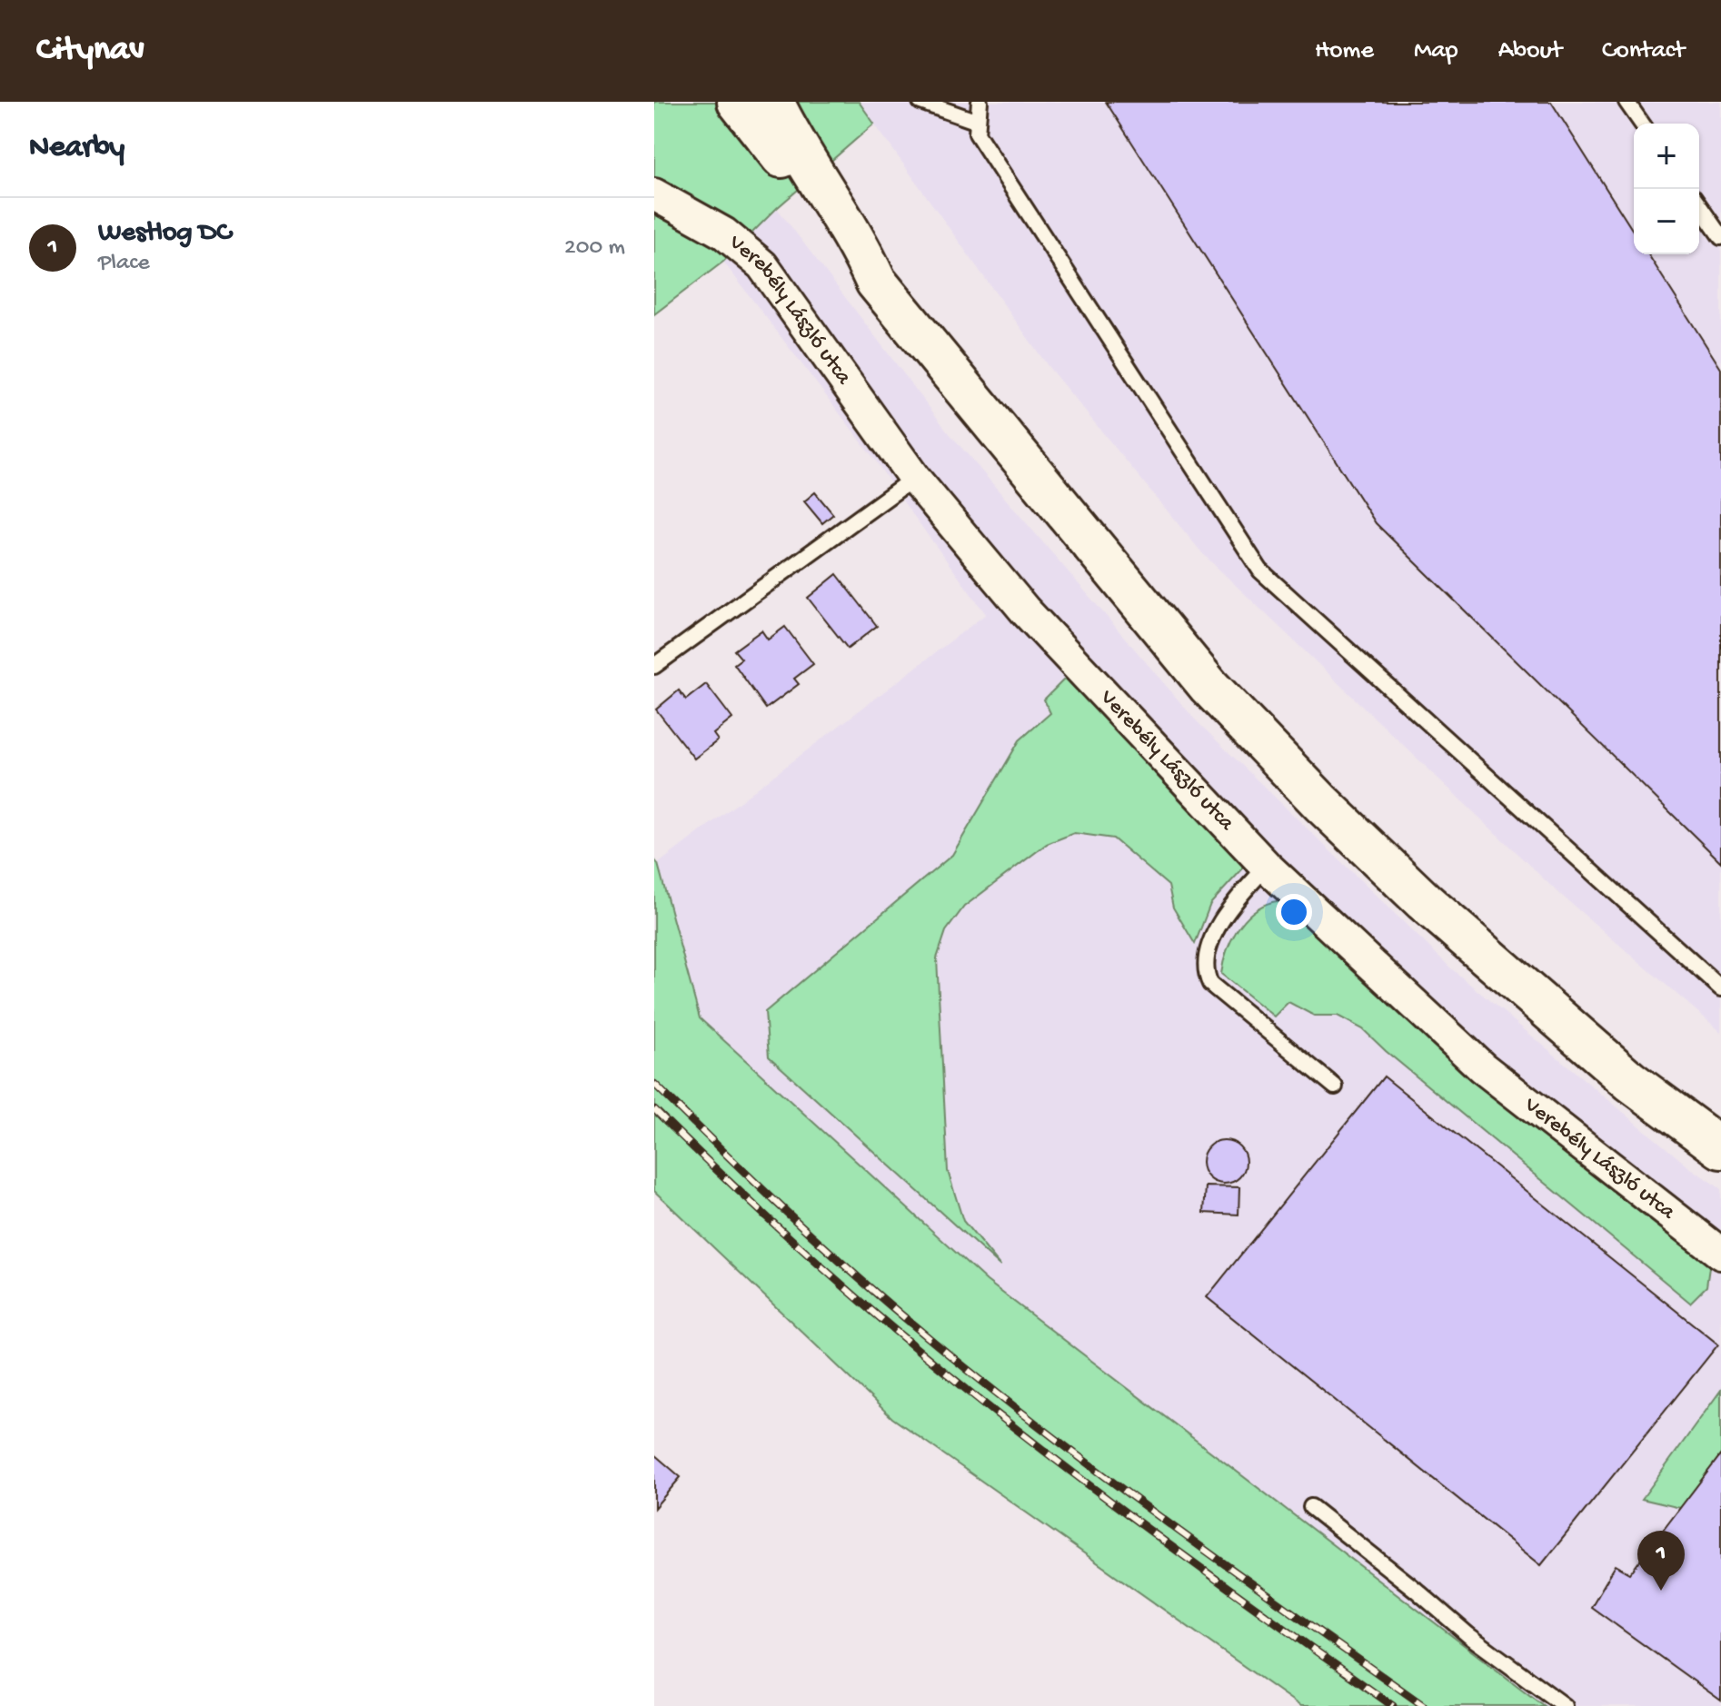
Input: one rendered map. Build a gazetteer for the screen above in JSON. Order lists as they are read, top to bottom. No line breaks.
{"streets":{"street":["Verebély László utca"]},"page":{"header":"Citynav","nav":["Home","Map","About","Contact"],"heading":"Nearby","map_buttons":["+","−"],"list":[{"mark":"1","name":"Westlog DC","note":"Place","value":"200 m"}],"pins":"1"}}
